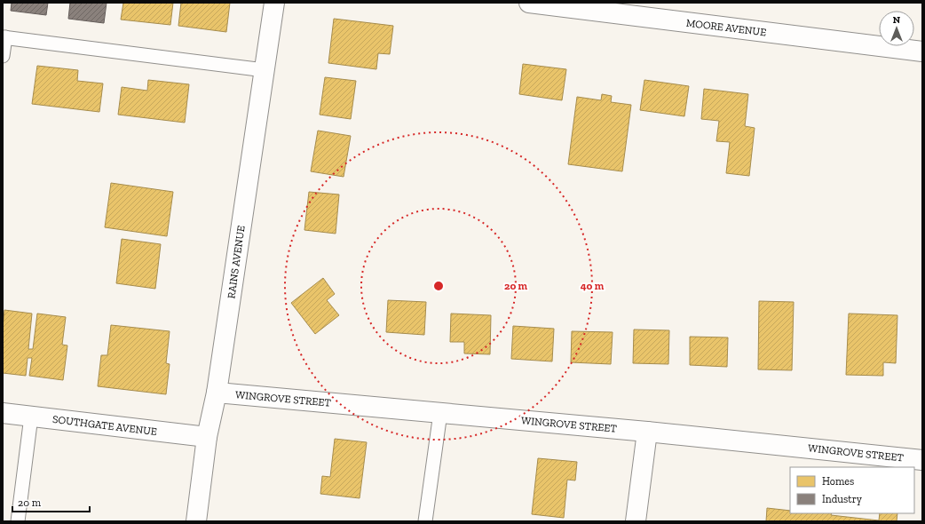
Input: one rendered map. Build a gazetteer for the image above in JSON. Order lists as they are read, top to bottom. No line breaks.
{"streets":{"street":["MOORE AVENUE","RAINS AVENUE","WINGROVE STREET","SOUTHGATE AVENUE"]},"crossings":[["RAINS AVENUE","WINGROVE STREET"],["RAINS AVENUE","SOUTHGATE AVENUE"]],"legend":["Homes","Industry"],"scale_bar":"20 m","north":"top","rings":["20 m","40 m"]}
